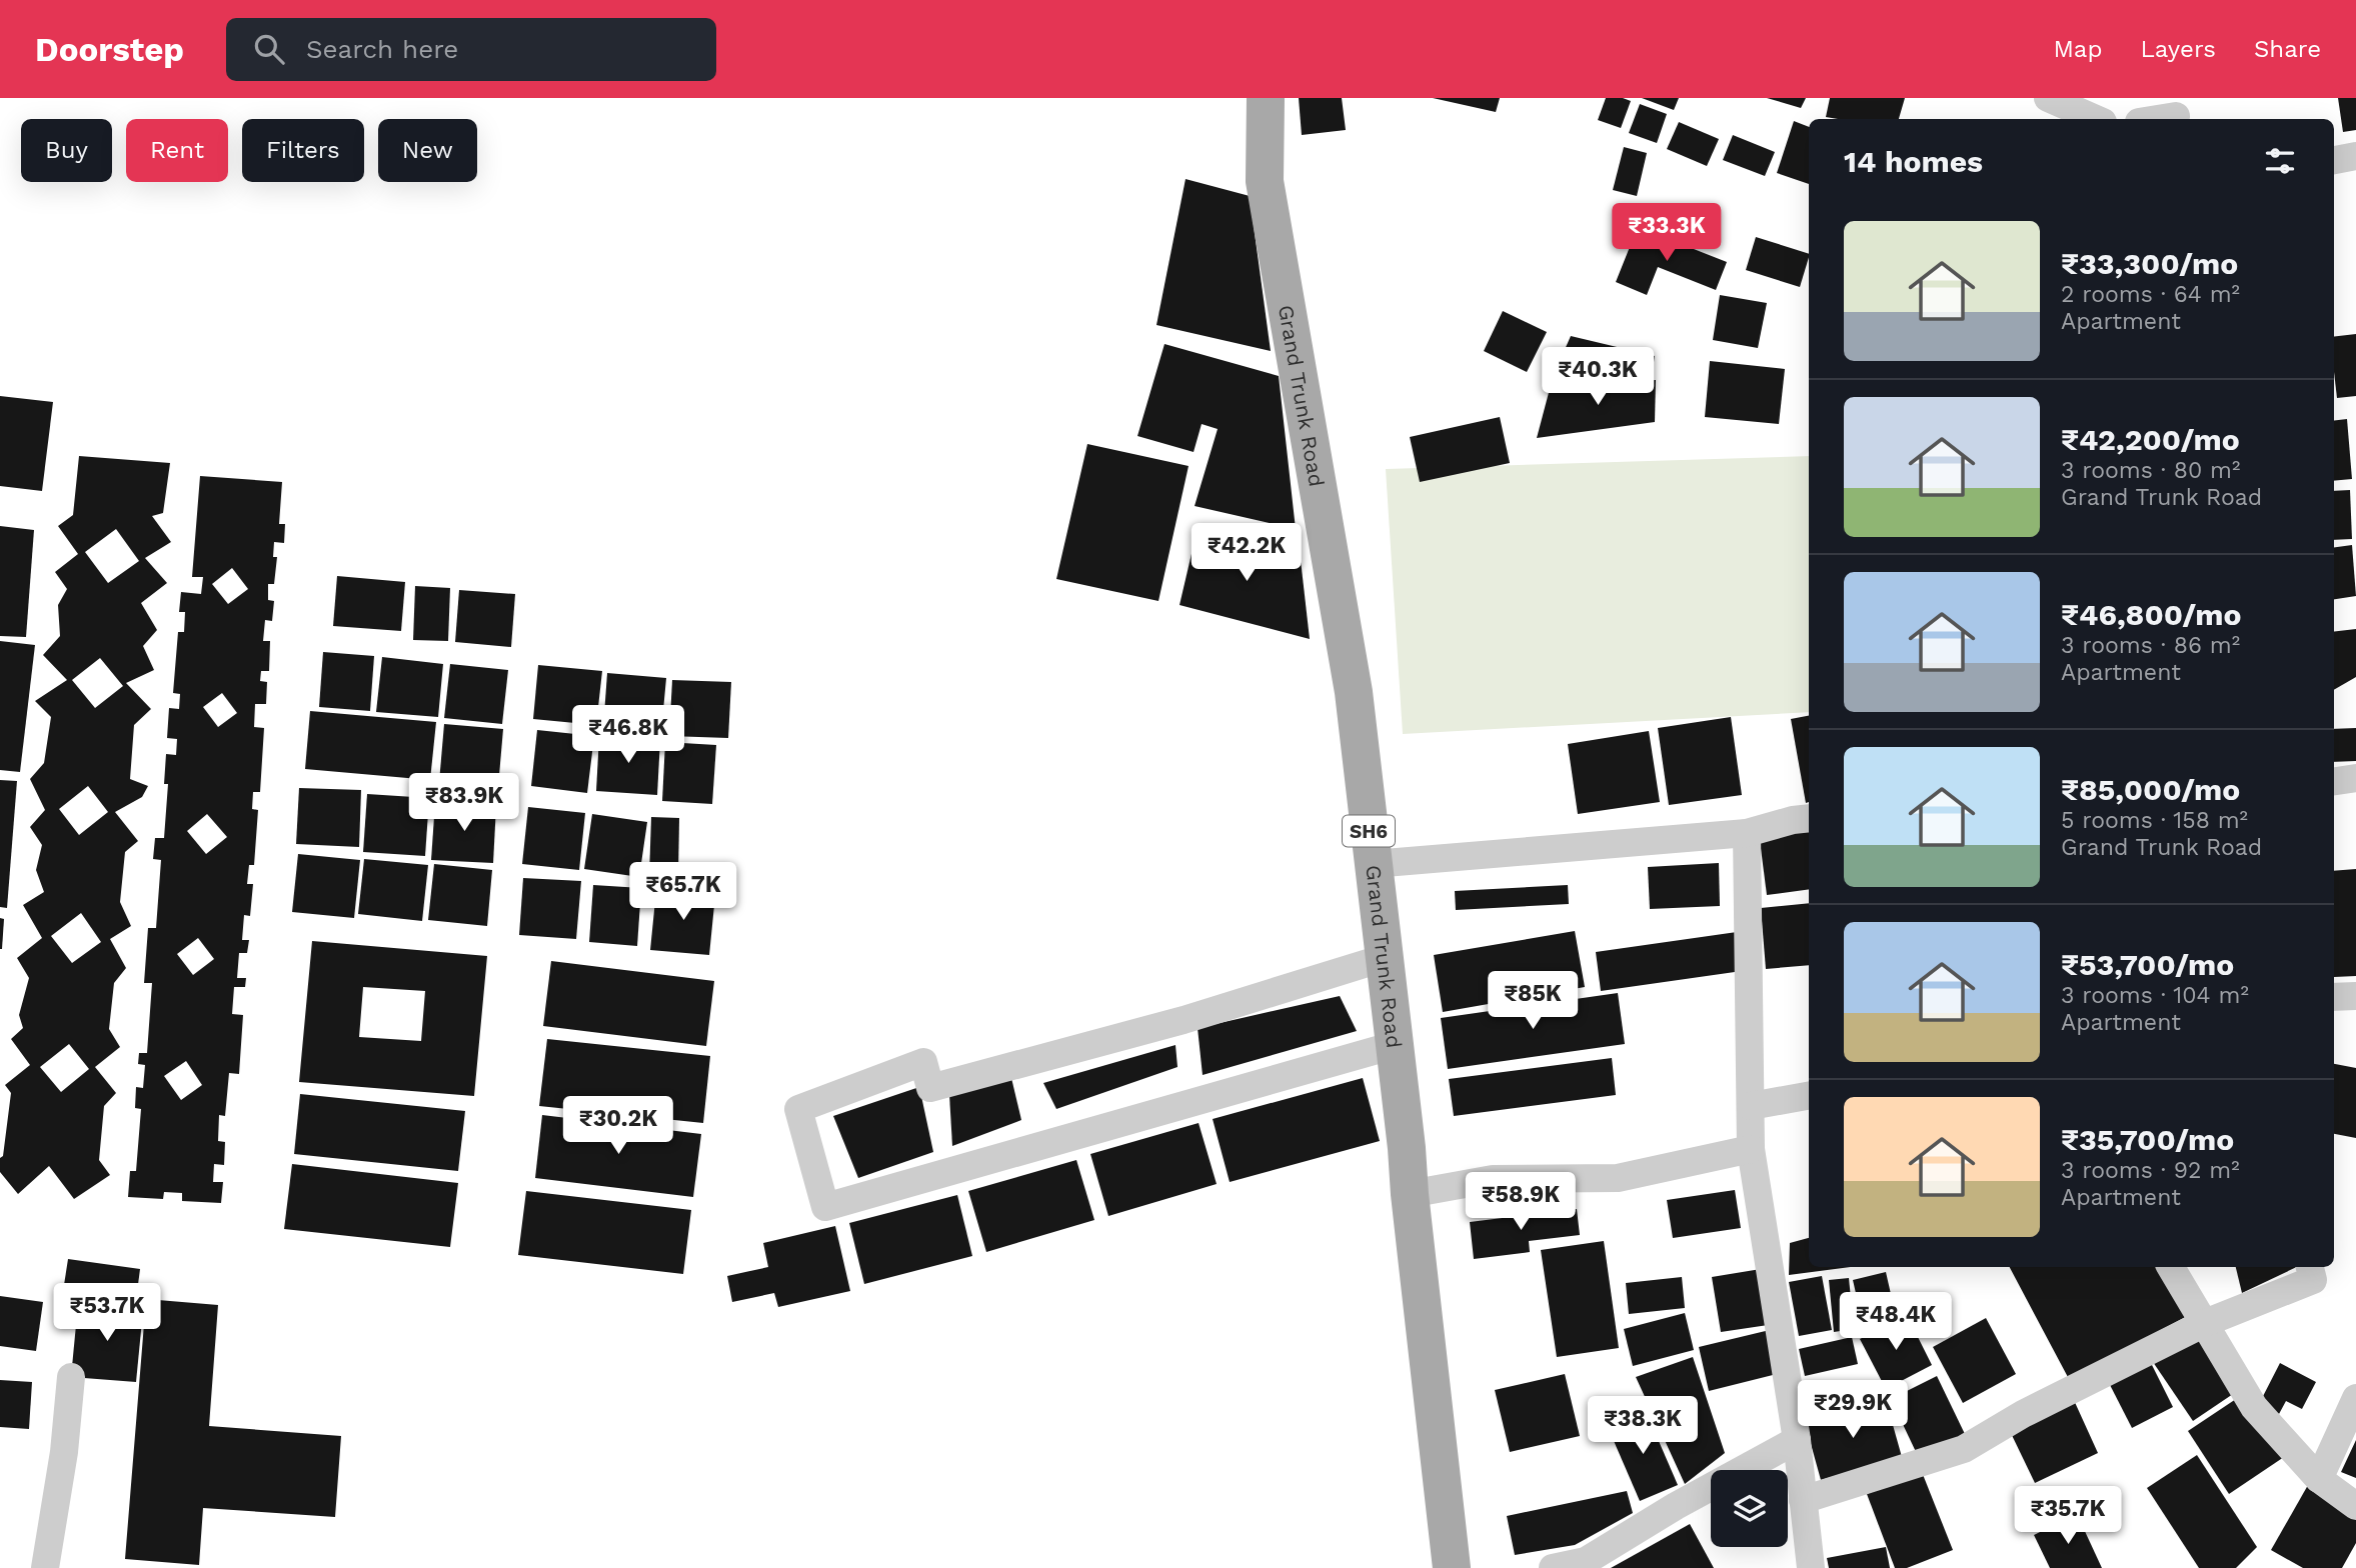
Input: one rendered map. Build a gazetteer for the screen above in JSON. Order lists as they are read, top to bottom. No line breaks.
{"streets":{"main road":["Grand Trunk Road","SH6"]},"page":{"header":"Doorstep","search":"Search here","nav":["Map","Layers","Share"],"chip":["Buy","Rent","Filters","New"],"heading":"14 homes","price":["₹33.3K","₹40.3K","₹42.2K","₹46.8K","₹83.9K","₹65.7K","₹85K","₹30.2K","₹58.9K","₹53.7K","₹48.4K","₹29.9K","₹38.3K","₹35.7K"],"list":[{"name":"₹33,300/mo","note":"2 rooms · 64 m² · Apartment"},{"name":"₹42,200/mo","note":"3 rooms · 80 m² · Grand Trunk Road"},{"name":"₹46,800/mo","note":"3 rooms · 86 m² · Apartment"},{"name":"₹85,000/mo","note":"5 rooms · 158 m² · Grand Trunk Road"},{"name":"₹53,700/mo","note":"3 rooms · 104 m² · Apartment"},{"name":"₹35,700/mo","note":"3 rooms · 92 m² · Apartment"}]}}
